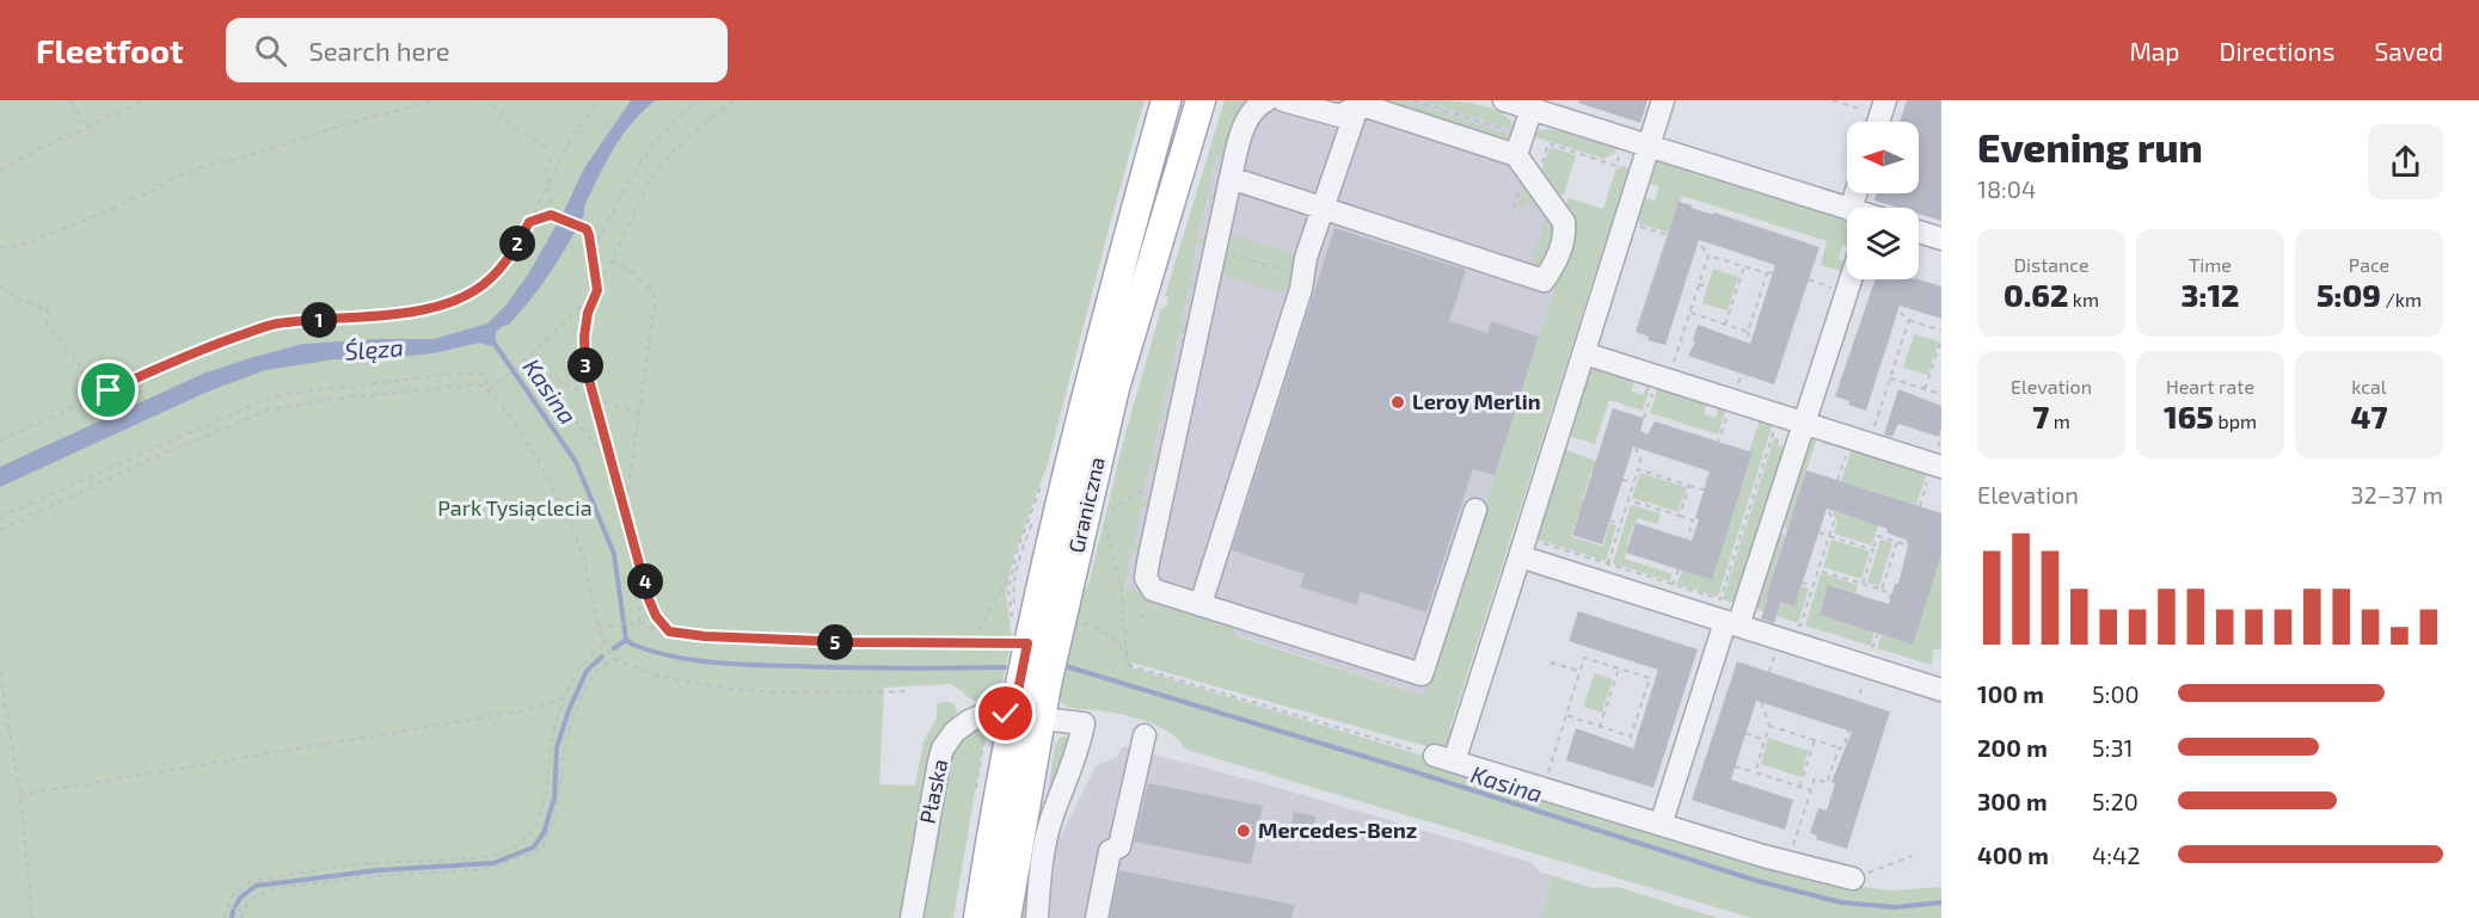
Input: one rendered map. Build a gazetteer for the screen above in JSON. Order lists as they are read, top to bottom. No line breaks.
{"streets":{"main road":["Graniczna"],"street":["Płaska"]},"crossings":[["Graniczna","Płaska"]],"water":["Ślęza","Kasina"],"parks":["Park Tysiąclecia"],"places":["Leroy Merlin","Mercedes-Benz"],"north":"left","page":{"header":"Fleetfoot","search":"Search here","nav":["Map","Directions","Saved"],"heading":["Evening run","18:04"],"stats":[["Distance","0.62 km"],["Time","3:12"],["Pace","5:09 /km"],["Elevation","7 m"],["Heart rate","165 bpm"],["kcal","47"]],"pins":["2","1","3","4","5"],"chart":["Elevation","32–37 m"],"list":[{"name":"100 m","note":"5:00"},{"name":"200 m","note":"5:31"},{"name":"300 m","note":"5:20"},{"name":"400 m","note":"4:42"}]}}
